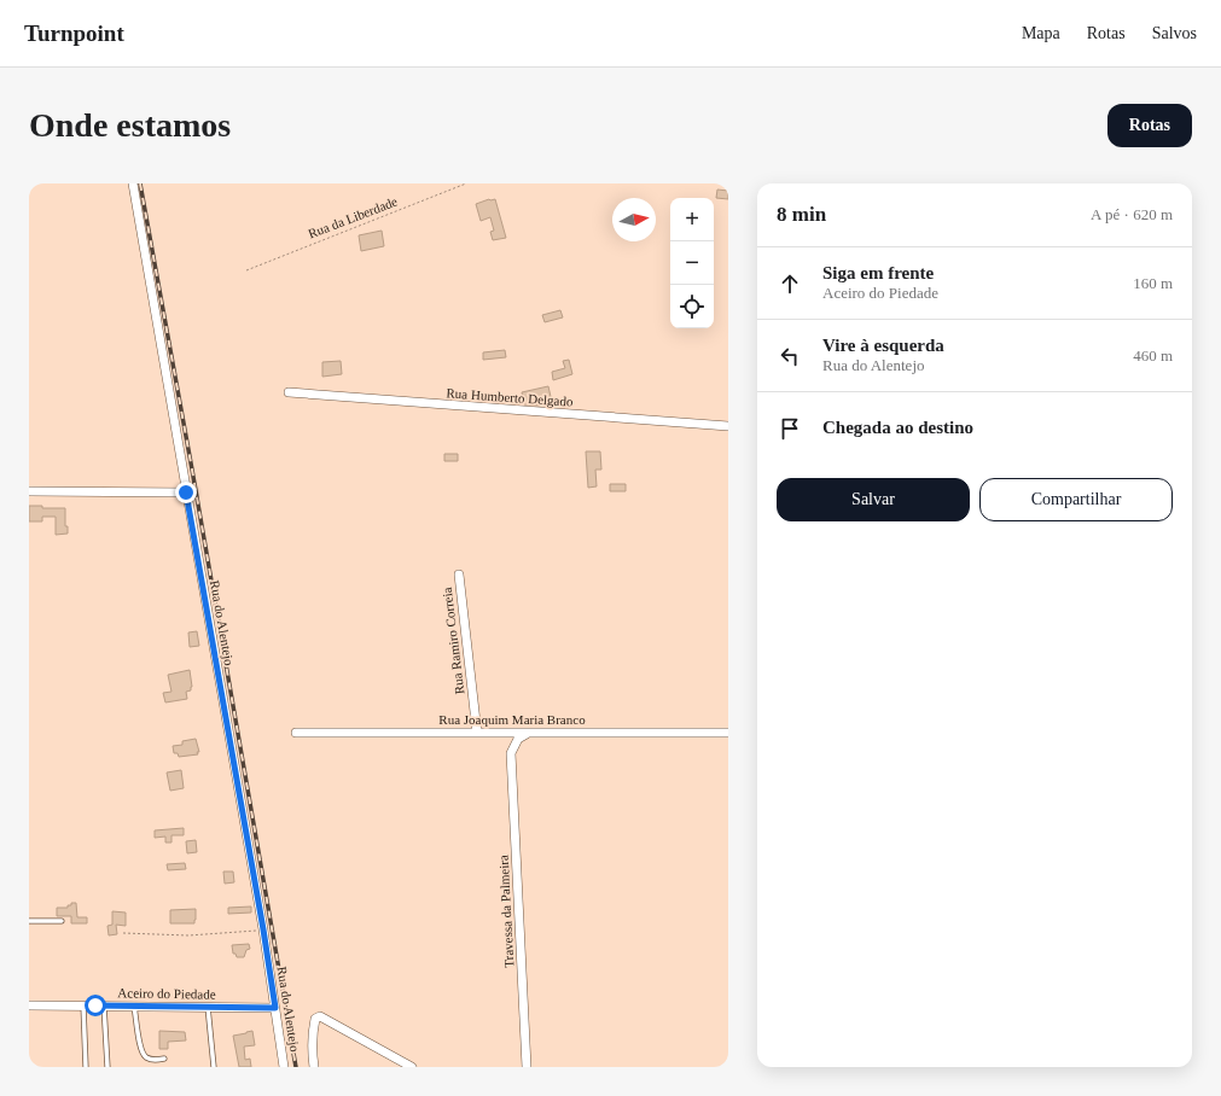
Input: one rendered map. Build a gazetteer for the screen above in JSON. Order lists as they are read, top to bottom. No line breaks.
{"streets":{"street":["Rua Humberto Delgado","Rua do Alentejo","Rua Ramiro Correia","Rua Joaquim Maria Branco","Travessa da Palmeira","Aceiro do Piedade"],"path":["Rua da Liberdade"]},"crossings":[["Rua do Alentejo","Aceiro do Piedade"],["Rua Ramiro Correia","Rua Joaquim Maria Branco"],["Rua Joaquim Maria Branco","Travessa da Palmeira"]],"north":"right","page":{"header":"Turnpoint","nav":["Mapa","Rotas","Salvos"],"buttons":["Rotas",["Salvar","Compartilhar"]],"title":"Onde estamos","heading":["8 min","A pé · 620 m"],"map_buttons":["+","−"],"list":[["Siga em frente","Aceiro do Piedade","160 m"],["Vire à esquerda","Rua do Alentejo","460 m"],"Chegada ao destino"]}}
